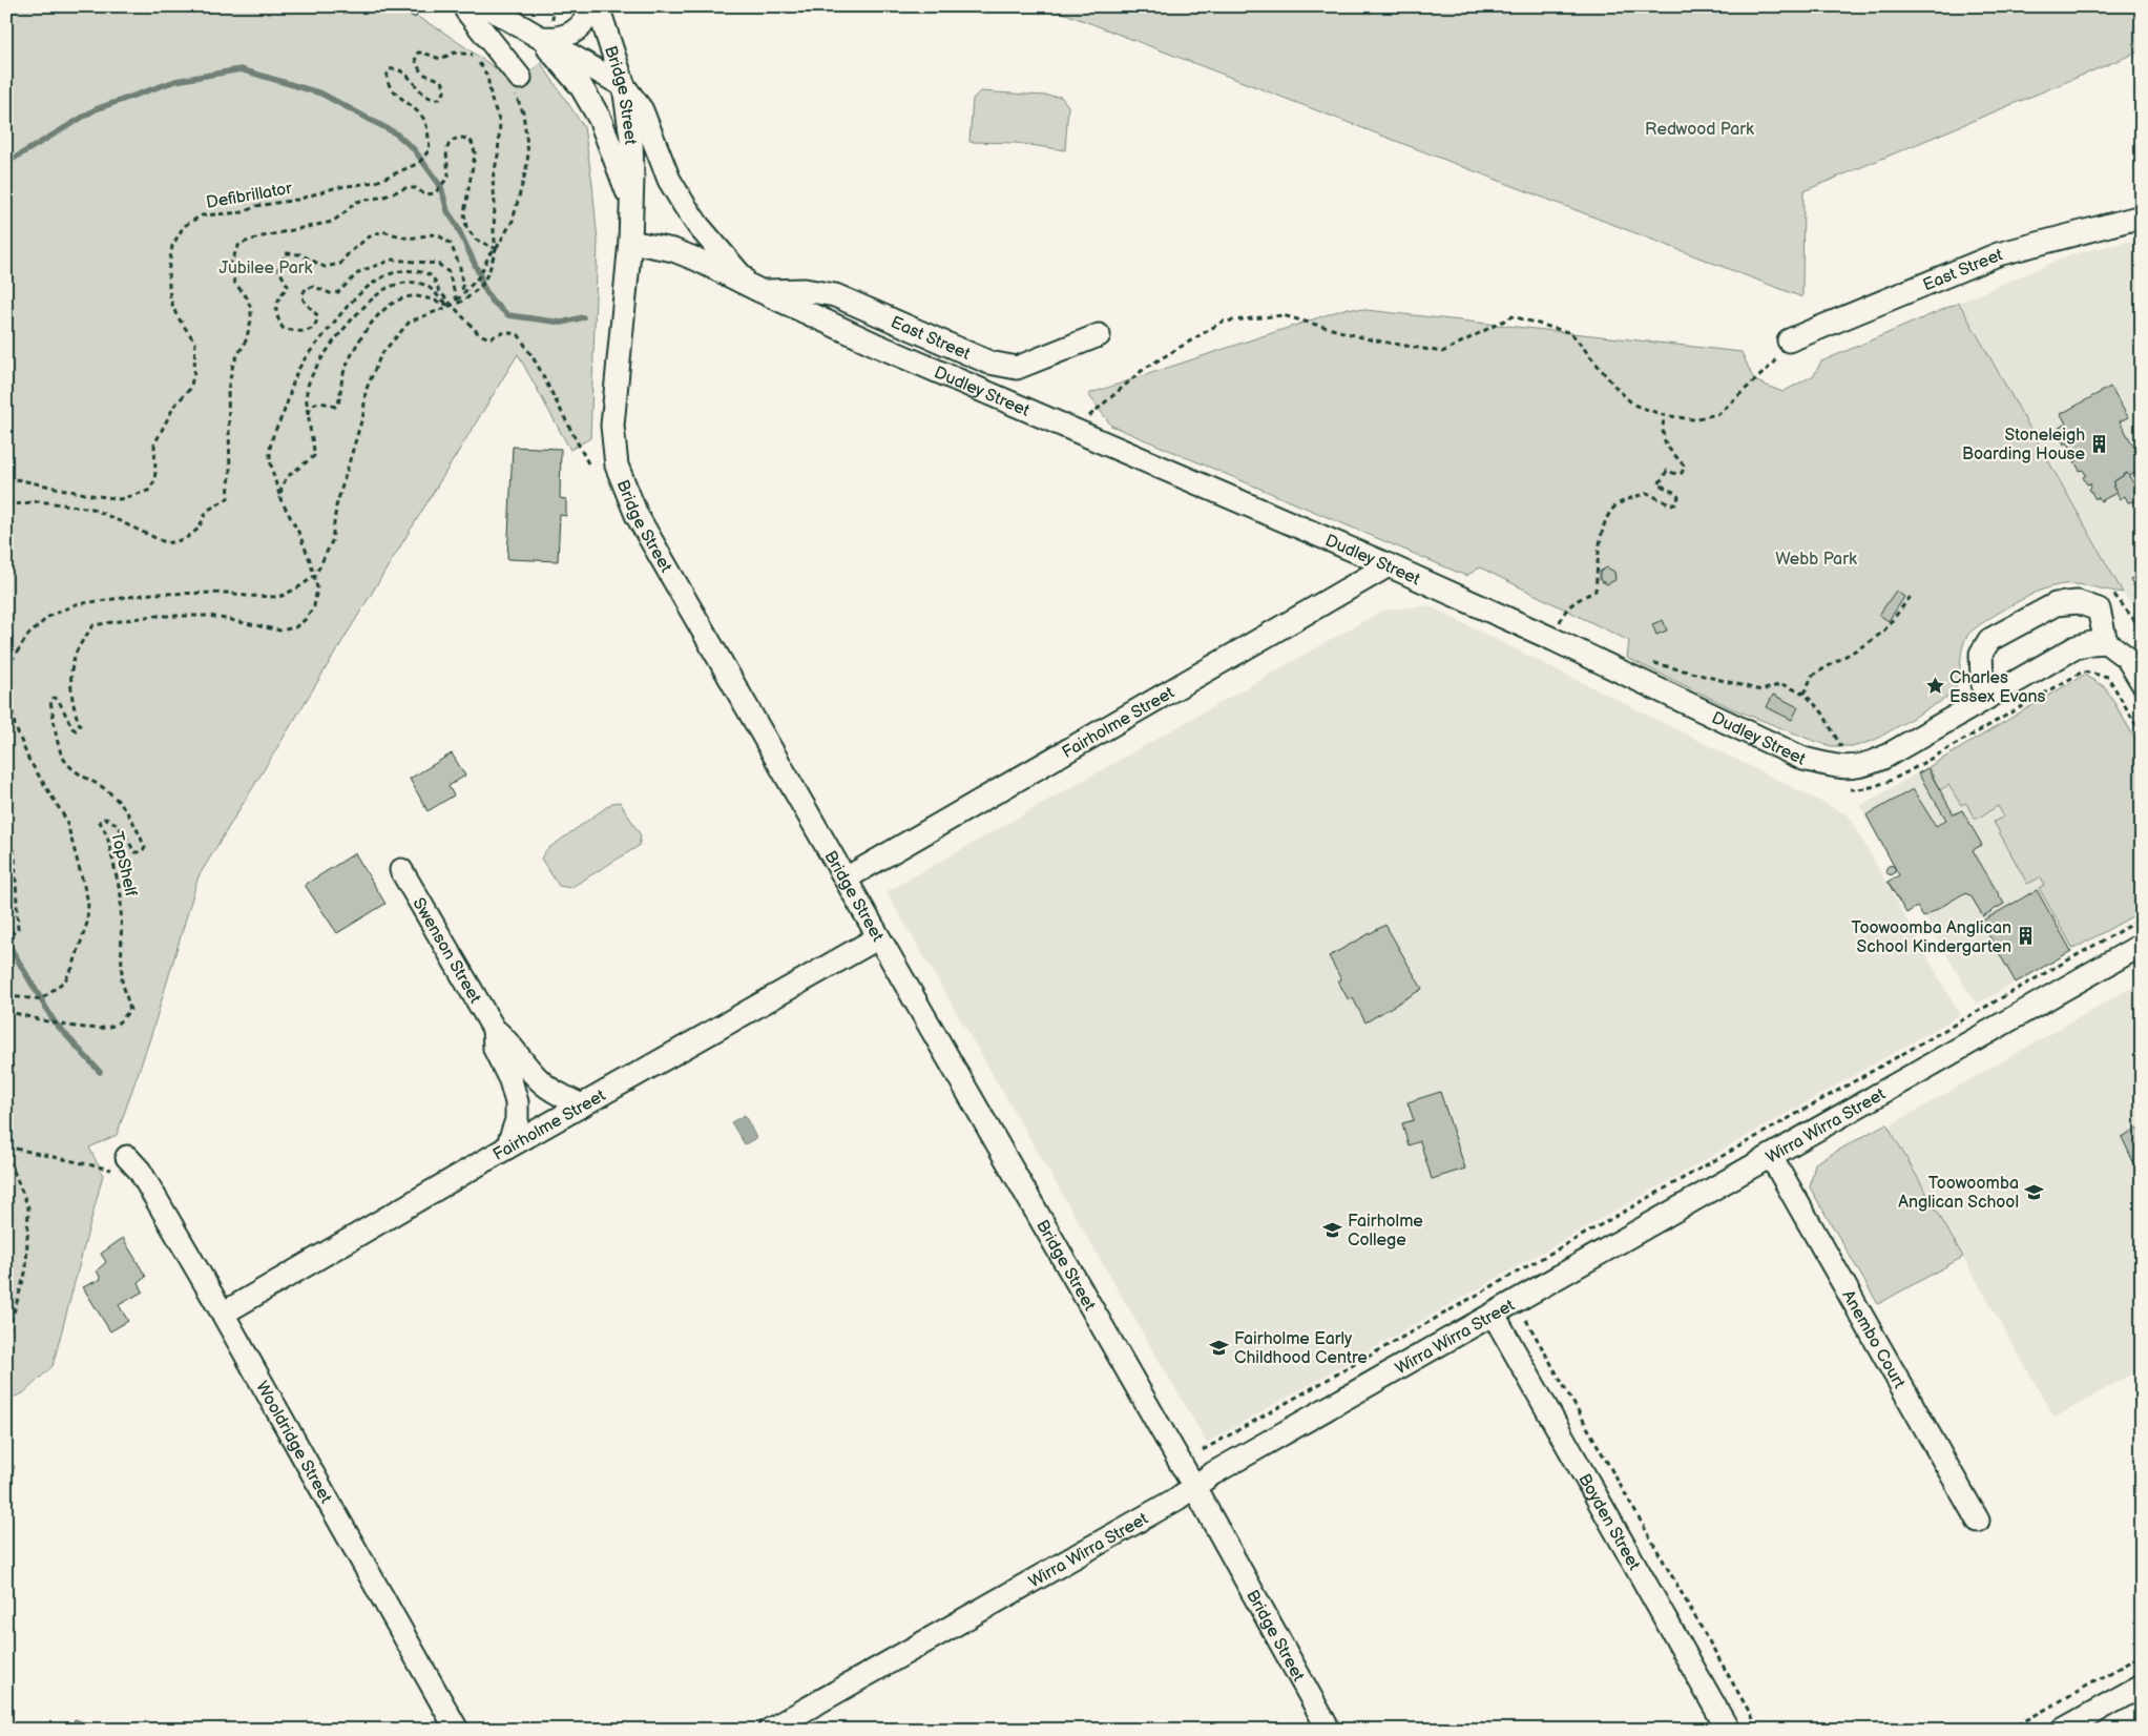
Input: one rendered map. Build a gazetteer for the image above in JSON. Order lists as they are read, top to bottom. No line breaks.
{"streets":{"street":["Bridge Street","East Street","Dudley Street","Fairholme Street","Swenson Street","Wirra Wirra Street","Anembo Court","Wooldridge Street","Boyden Street"],"path":["Defibrillator","TopShelf"]},"crossings":[["Bridge Street","Dudley Street"],["Bridge Street","Fairholme Street"],["Bridge Street","Wirra Wirra Street"],["East Street","Dudley Street"],["Dudley Street","Fairholme Street"],["Fairholme Street","Swenson Street"],["Fairholme Street","Wooldridge Street"],["Wirra Wirra Street","Anembo Court"],["Wirra Wirra Street","Boyden Street"]],"parks":["Redwood Park","Jubilee Park","Webb Park"],"places":{"building":["Stoneleigh Boarding House","Toowoomba Anglican School Kindergarten"],"place":["Charles Essex Evans"],"school or university":["Toowoomba Anglican School","Fairholme College","Fairholme Early Childhood Centre"]}}
